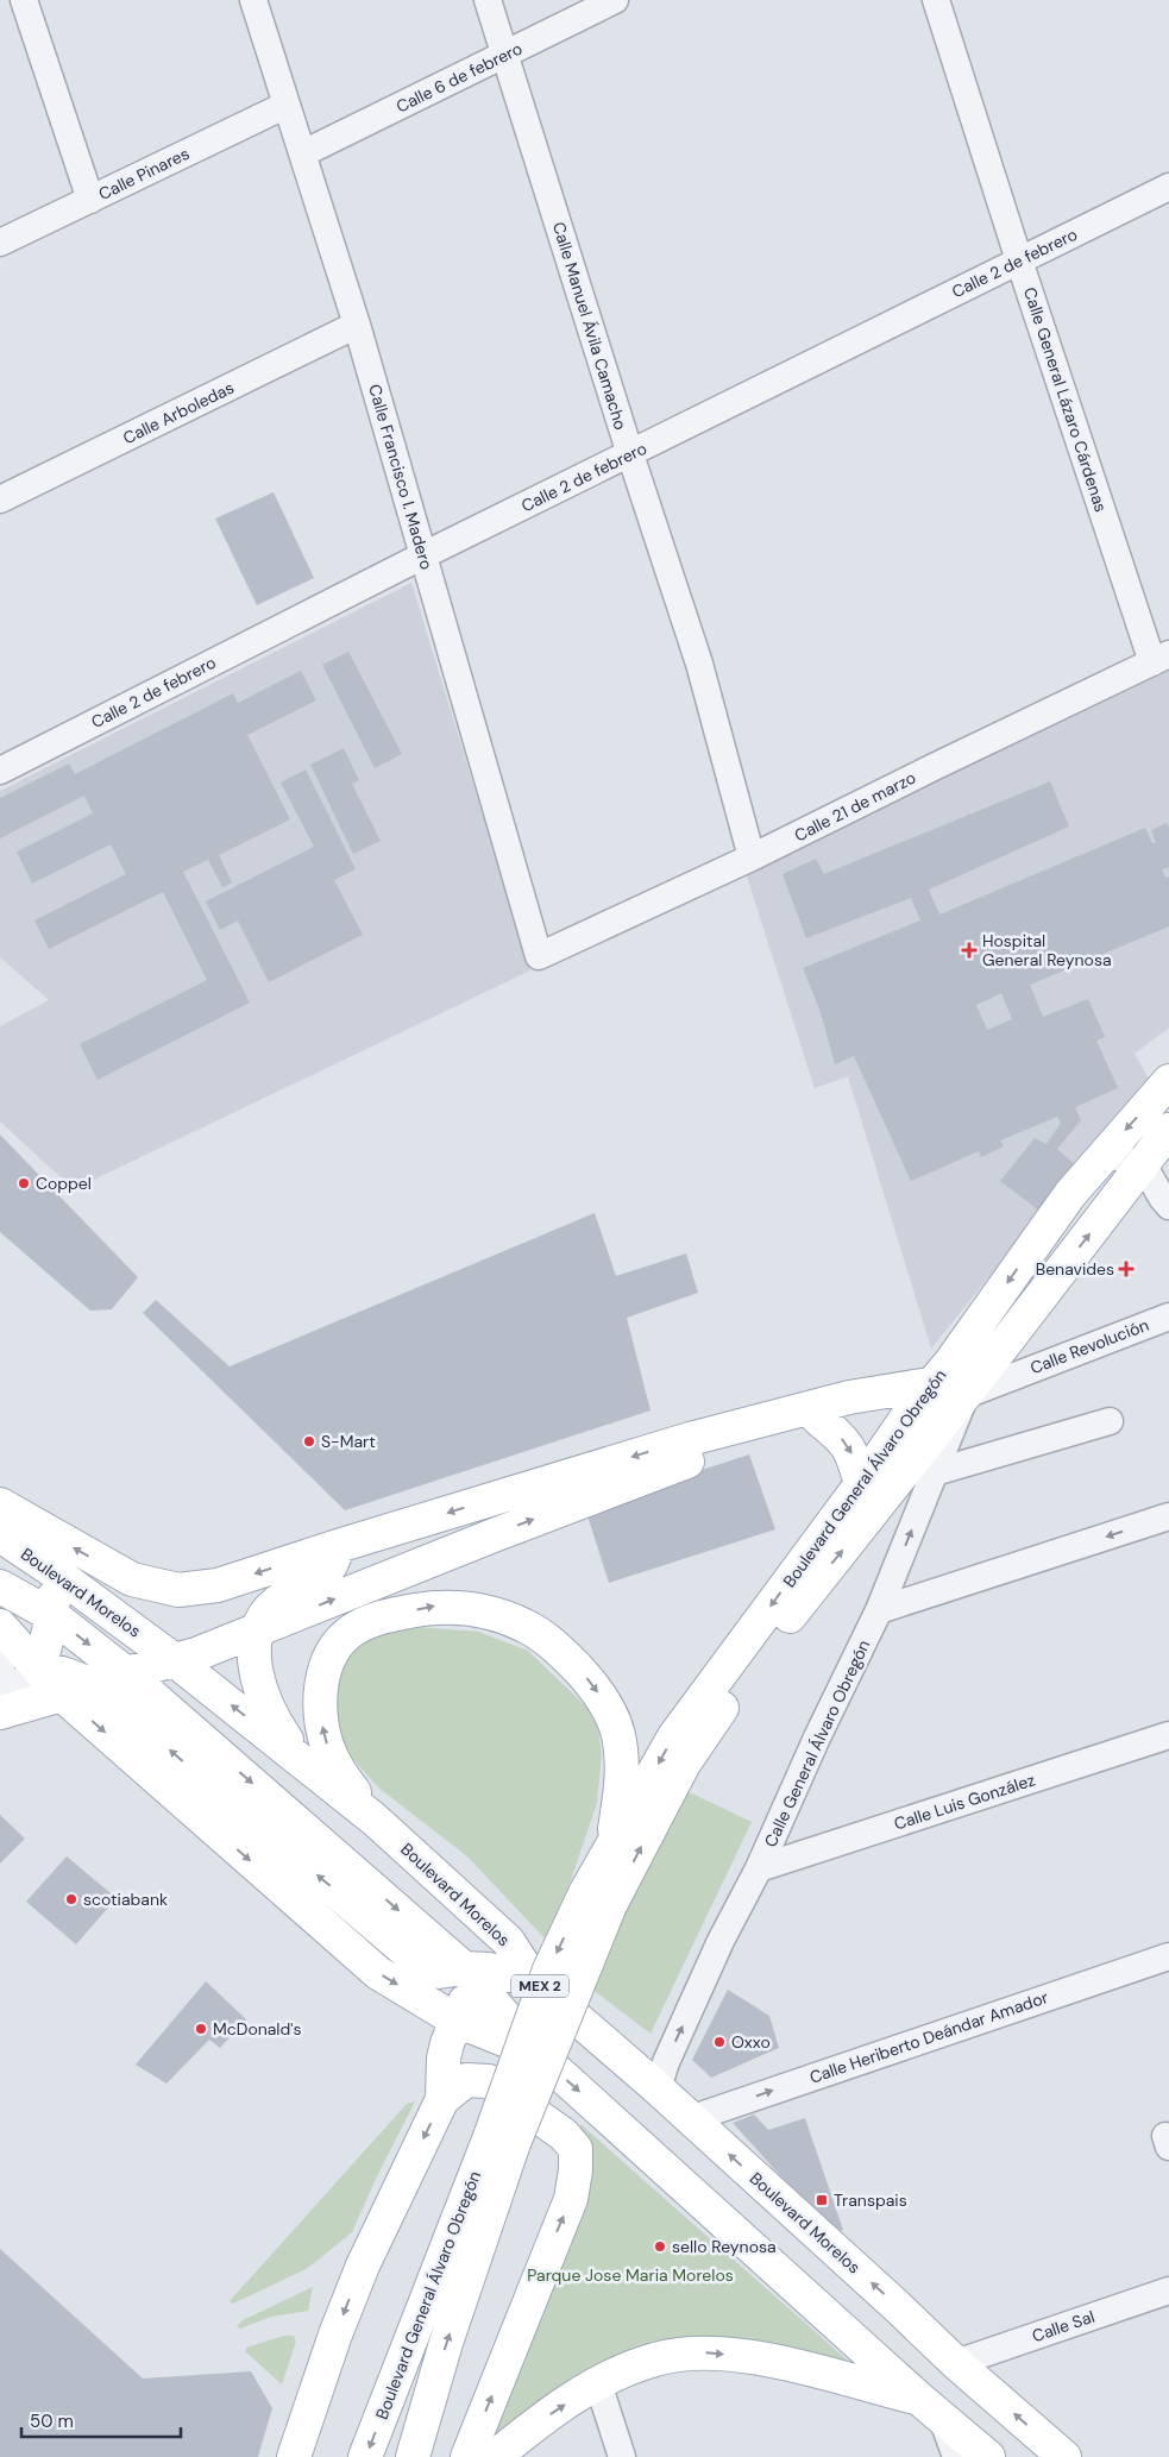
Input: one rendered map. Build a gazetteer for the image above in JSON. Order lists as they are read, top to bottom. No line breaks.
{"streets":{"main road":["Boulevard General Álvaro Obregón","Boulevard Morelos","MEX 2"],"street":["Calle 6 de febrero","Calle Pinares","Calle 2 de febrero","Calle Manuel Ávila Camacho","Calle General Lázaro Cárdenas","Calle Arboledas","Calle Francisco I. Madero","Calle 21 de marzo","Calle Revolución","Calle General Álvaro Obregón","Calle Luis González","Calle Heriberto Deándar Amador","Calle Sal"]},"crossings":[["Calle 6 de febrero","Calle Manuel Ávila Camacho"],["Calle 6 de febrero","Calle Francisco I. Madero"],["Calle Pinares","Calle Francisco I. Madero"],["Calle 2 de febrero","Calle Manuel Ávila Camacho"],["Calle 2 de febrero","Calle General Lázaro Cárdenas"],["Calle 2 de febrero","Calle Francisco I. Madero"],["Calle Manuel Ávila Camacho","Calle 21 de marzo"],["Calle General Lázaro Cárdenas","Calle 21 de marzo"],["Calle Arboledas","Calle Francisco I. Madero"],["Calle Francisco I. Madero","Calle 21 de marzo"],["Calle Revolución","Boulevard General Álvaro Obregón"],["Calle Revolución","Calle General Álvaro Obregón"],["Boulevard General Álvaro Obregón","Calle General Álvaro Obregón"],["Boulevard Morelos","Calle General Álvaro Obregón"],["Boulevard Morelos","Calle Heriberto Deándar Amador"],["Boulevard Morelos","Calle Sal"],["Calle General Álvaro Obregón","Calle Luis González"]],"one_way":["Calle General Álvaro Obregón","Calle Heriberto Deándar Amador"],"parks":["Parque Jose Maria Morelos"],"places":{"health":["Hospital General Reynosa","Benavides"],"other":["Coppel","S-Mart","scotiabank","McDonald's","Oxxo","sello Reynosa"],"transit":["Transpais"]},"scale_bar":"50 m"}
